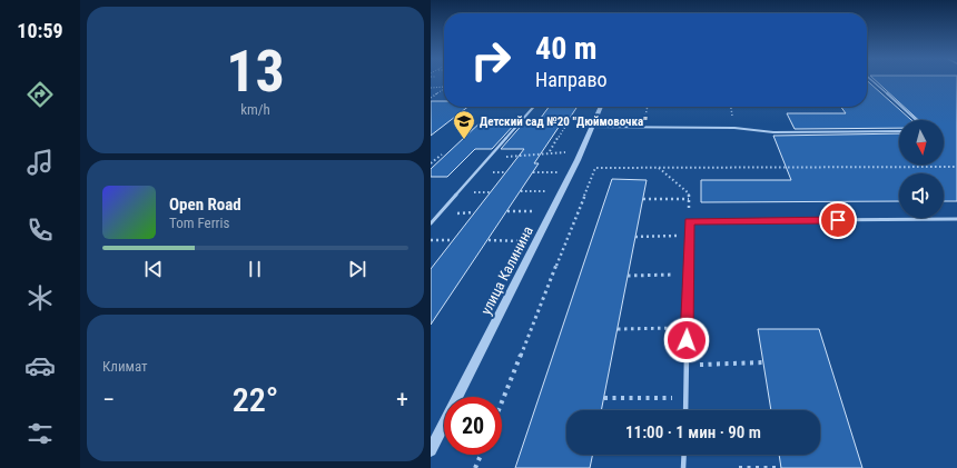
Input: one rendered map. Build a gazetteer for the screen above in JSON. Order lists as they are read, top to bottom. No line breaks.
{"streets":{"street":["улица Калинина"]},"places":{"school or university":["Детский сад №20 \"Дюймовочка\""]},"north":"bottom","page":{"tabs":"10:59","tile":[["13","km/h"],"Климат"],"turn":["40 m","Направо"],"song":["Open Road","Tom Ferris"],"heat":["−","22°","+"],"limit":"20","trip":"11:00 · 1 мин · 90 m"}}
